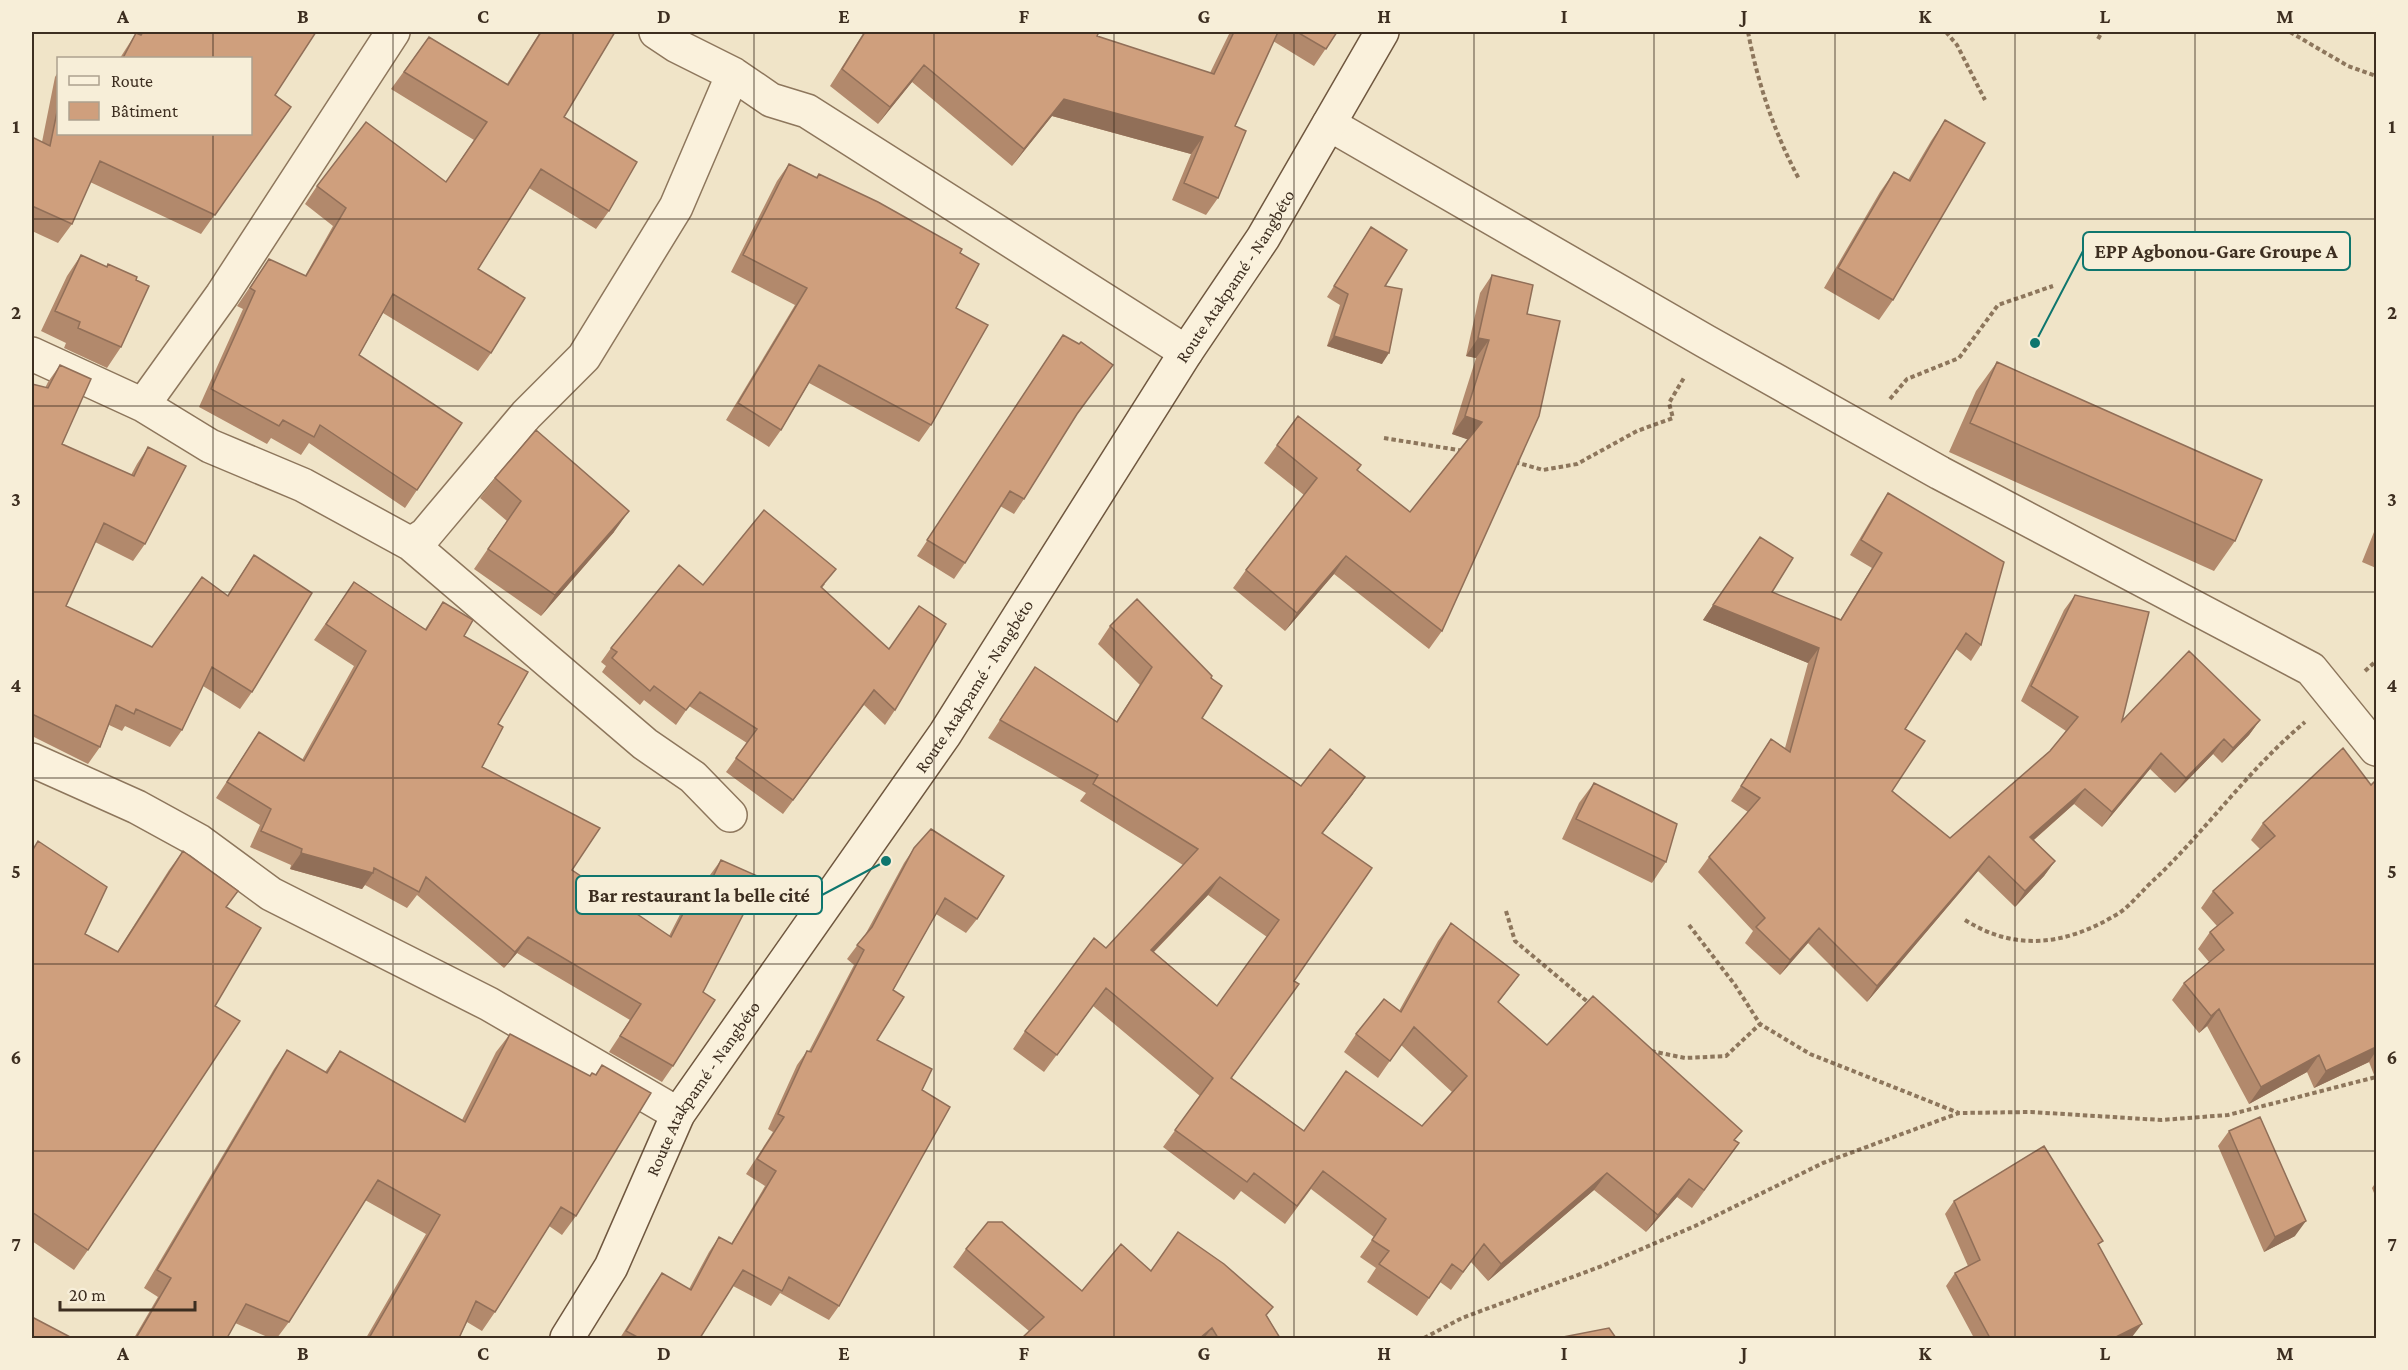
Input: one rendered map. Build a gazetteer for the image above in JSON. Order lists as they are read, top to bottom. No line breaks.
{"streets":{"street":["Route Atakpamé - Nangbéto"]},"places":["EPP Agbonou-Gare Groupe A","Bar restaurant la belle cité"],"legend":["Route","Bâtiment"],"scale_bar":"20 m","grid":{"columns":["A","B","C","D","E","F","G","H","I","J","K","L","M"],"rows":["1","2","3","4","5","6","7"]}}
